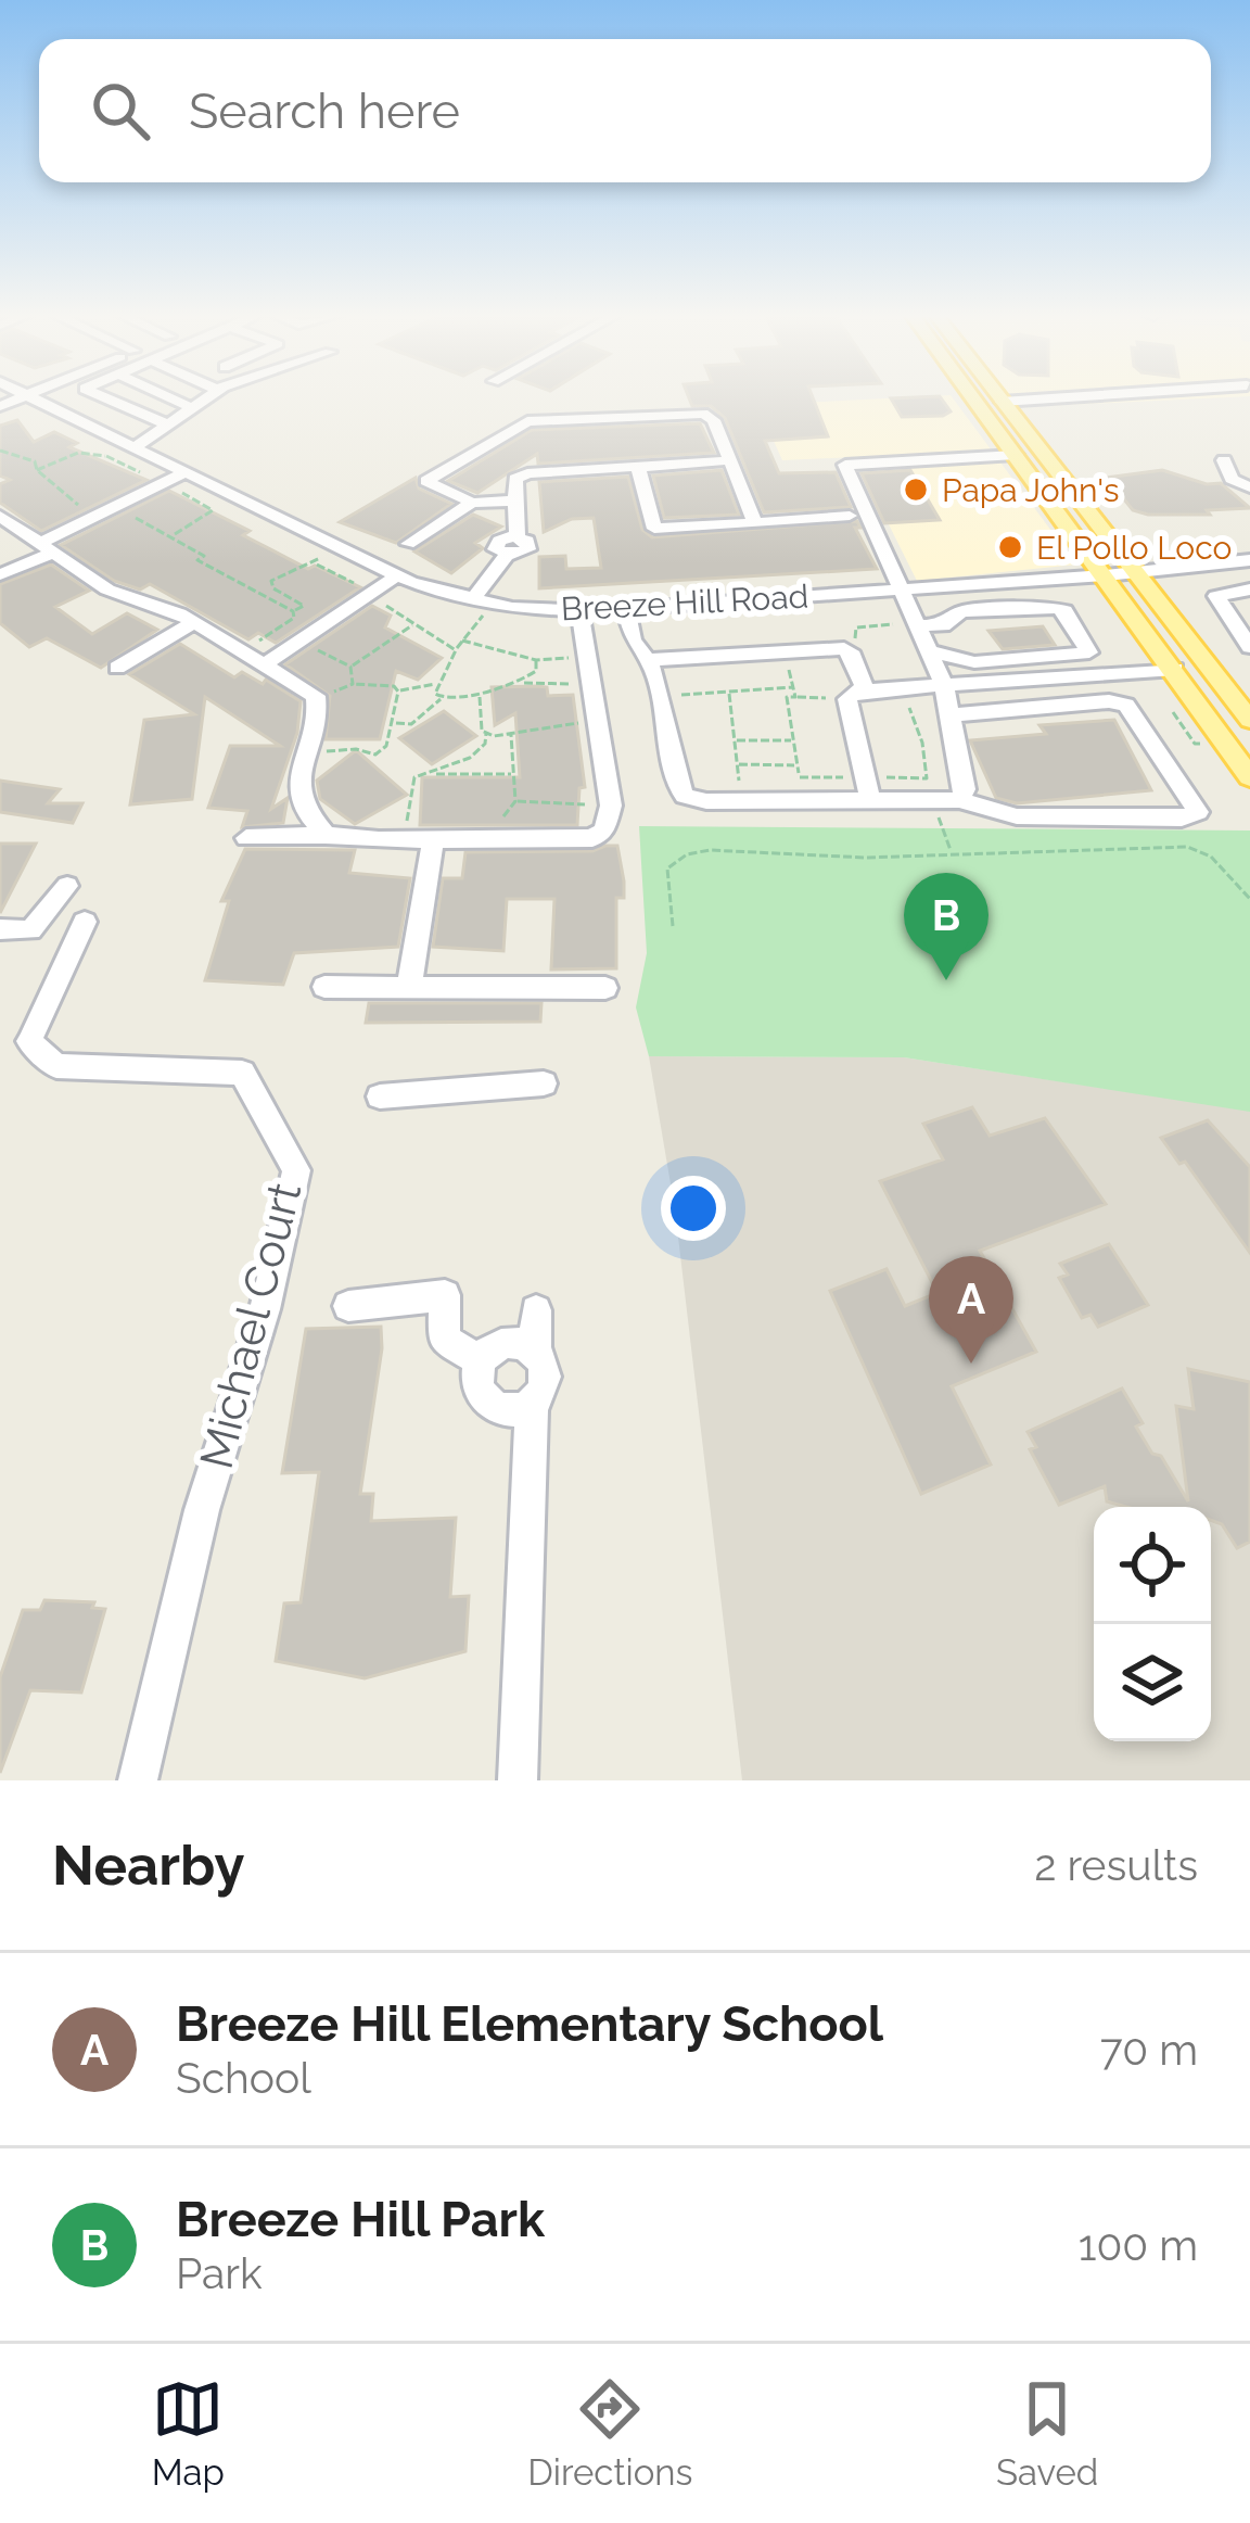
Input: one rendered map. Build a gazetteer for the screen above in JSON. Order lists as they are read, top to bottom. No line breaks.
{"streets":{"street":["Breeze Hill Road","Michael Court"]},"places":["Papa John's","El Pollo Loco"],"page":{"search":"Search here","pins":["B","A"],"heading":["Nearby","2 results"],"list":[{"mark":"A","name":"Breeze Hill Elementary School","note":"School","value":"70 m"},{"mark":"B","name":"Breeze Hill Park","note":"Park","value":"100 m"}],"nav":["Map","Directions","Saved"]}}
